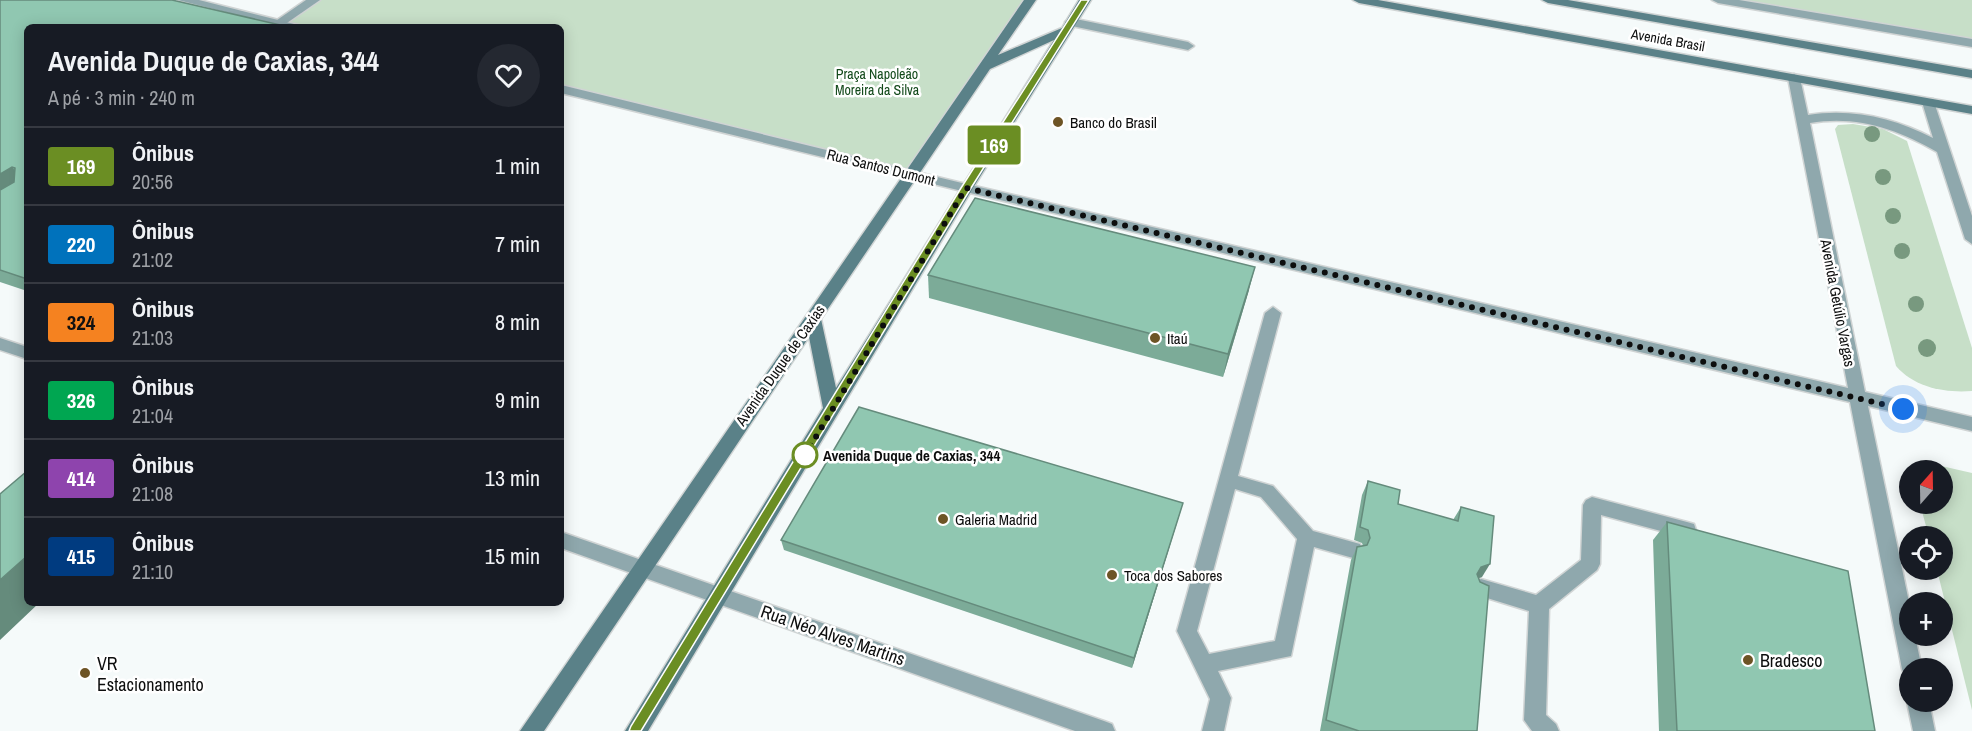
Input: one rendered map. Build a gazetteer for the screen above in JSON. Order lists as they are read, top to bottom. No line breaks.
{"streets":{"main road":["Avenida Brasil","Avenida Duque de Caxias"],"street":["Rua Santos Dumont","Avenida Getúlio Vargas","Rua Néo Alves Martins"]},"crossings":[["Avenida Brasil","Avenida Getúlio Vargas"],["Rua Santos Dumont","Avenida Getúlio Vargas"],["Rua Santos Dumont","Avenida Duque de Caxias"],["Avenida Duque de Caxias","Rua Néo Alves Martins"]],"parks":["Praça Napoleão Moreira da Silva"],"places":["Banco do Brasil","Itaú","Avenida Duque de Caxias, 344","Galeria Madrid","Toca dos Sabores","Bradesco","VR Estacionamento"],"lines":["bus line 169"],"north":"top","page":{"on_map":"169","heading":["Avenida Duque de Caxias, 344","A pé · 3 min · 240 m"],"list":[{"mark":"169","name":"Ônibus","note":"20:56","value":"1 min"},{"mark":"220","name":"Ônibus","note":"21:02","value":"7 min"},{"mark":"324","name":"Ônibus","note":"21:03","value":"8 min"},{"mark":"326","name":"Ônibus","note":"21:04","value":"9 min"},{"mark":"414","name":"Ônibus","note":"21:08","value":"13 min"},{"mark":"415","name":"Ônibus","note":"21:10","value":"15 min"}],"map_buttons":["+","−"]}}
